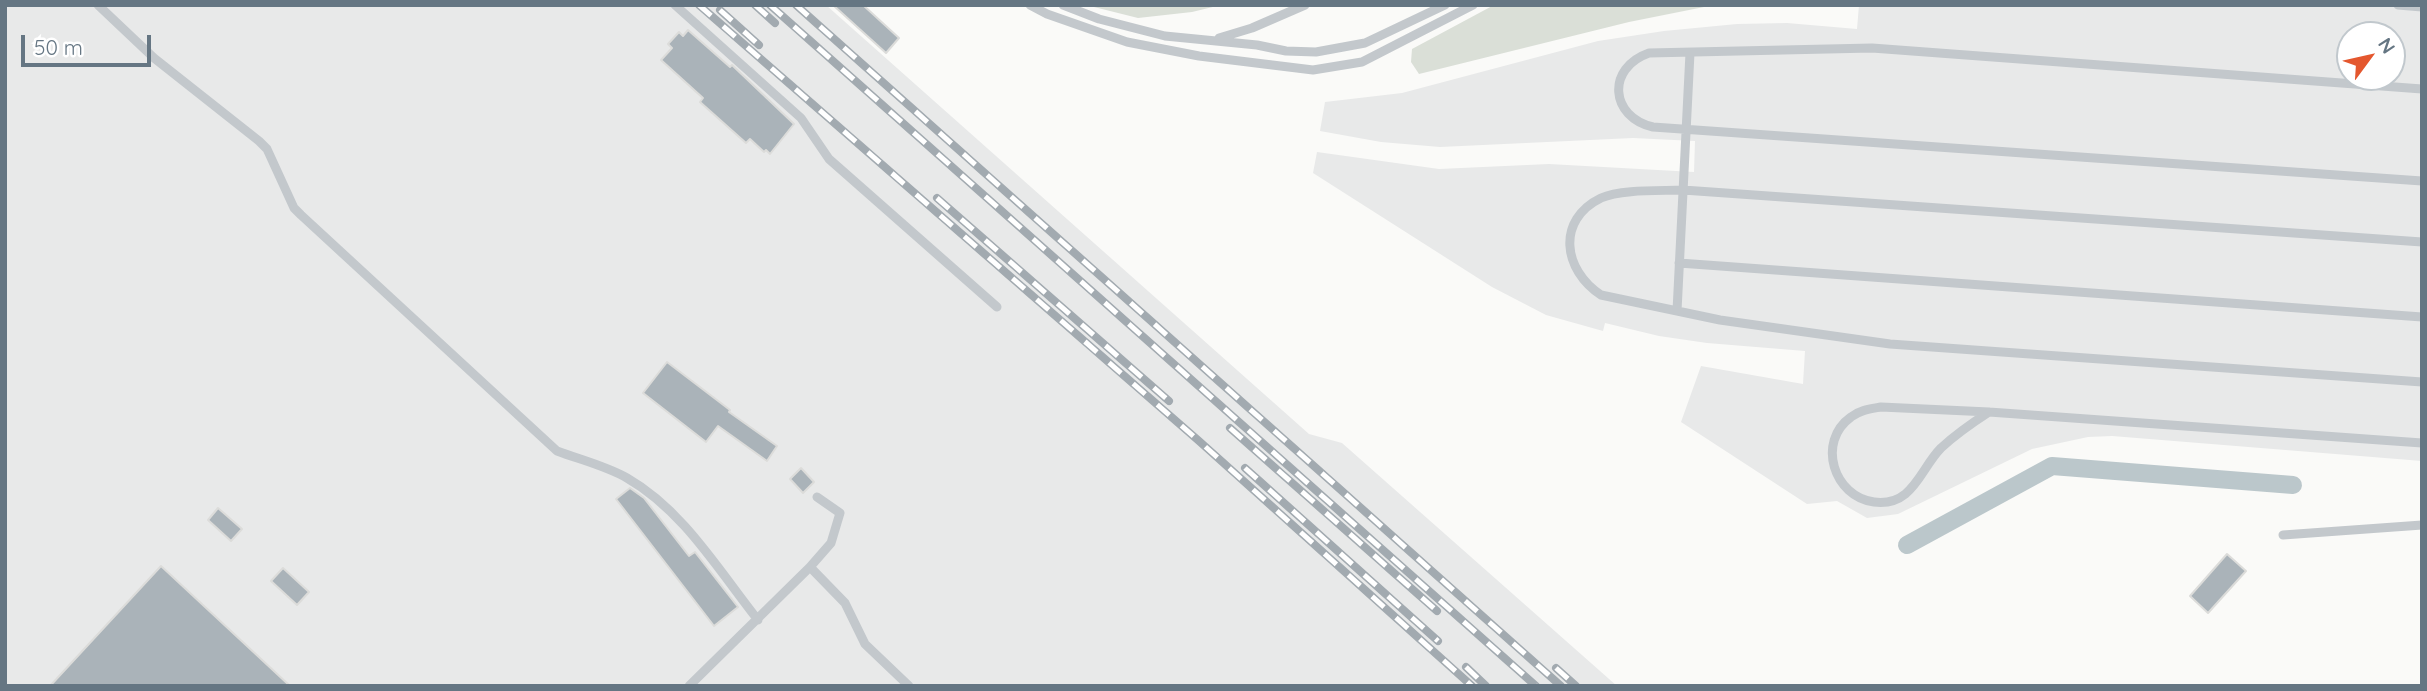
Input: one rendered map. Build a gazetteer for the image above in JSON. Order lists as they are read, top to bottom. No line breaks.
{"scale_bar":"50 m","north":"top right"}
